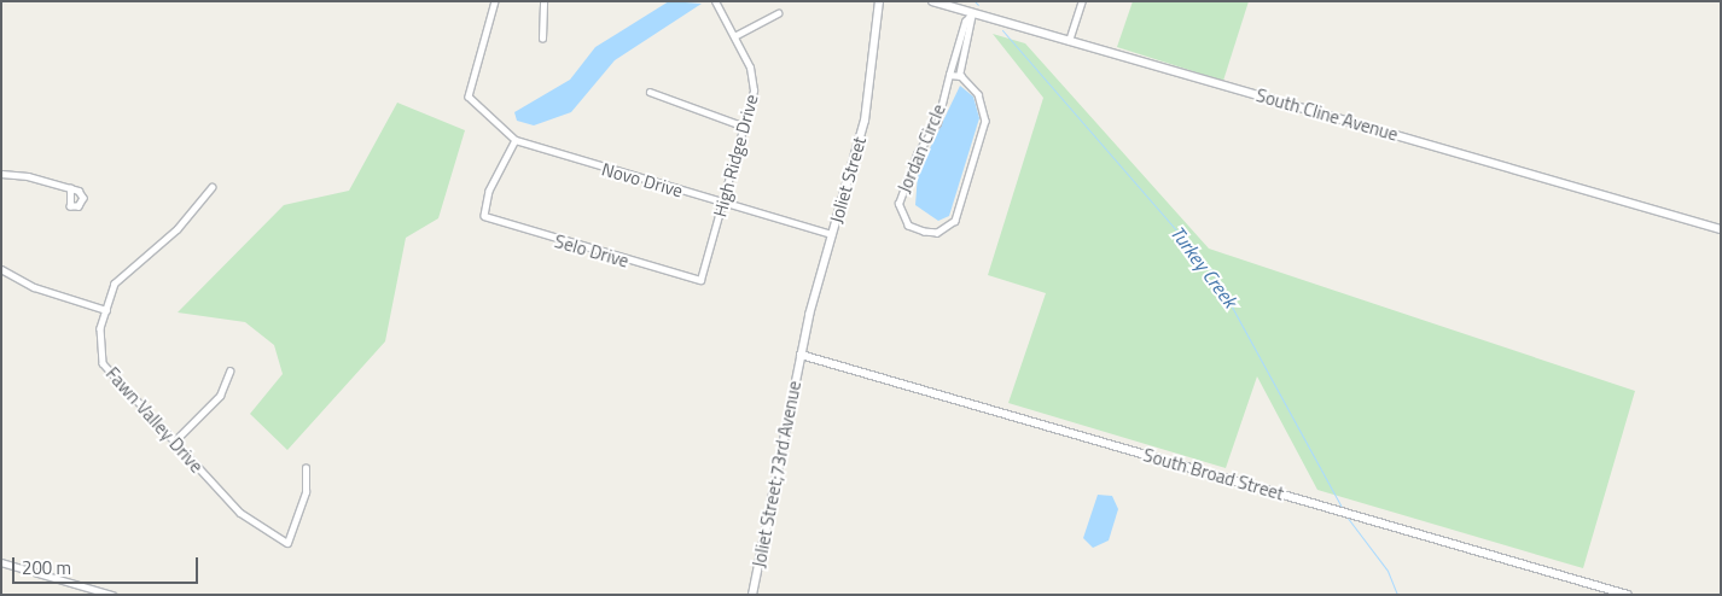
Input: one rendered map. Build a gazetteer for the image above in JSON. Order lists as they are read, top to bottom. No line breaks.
{"streets":{"street":["South Cline Avenue","Jordan Circle","High Ridge Drive","Novo Drive","Joliet Street","Selo Drive","Fawn Valley Drive","Joliet Street;73rd Avenue","South Broad Street"]},"crossings":[["South Cline Avenue","Jordan Circle"],["High Ridge Drive","Novo Drive"],["High Ridge Drive","Selo Drive"],["Novo Drive","Joliet Street"],["Novo Drive","Selo Drive"],["Joliet Street","Joliet Street;73rd Avenue"],["Joliet Street","South Broad Street"],["Joliet Street;73rd Avenue","South Broad Street"]],"water":["Turkey Creek"],"scale_bar":"200 m"}
